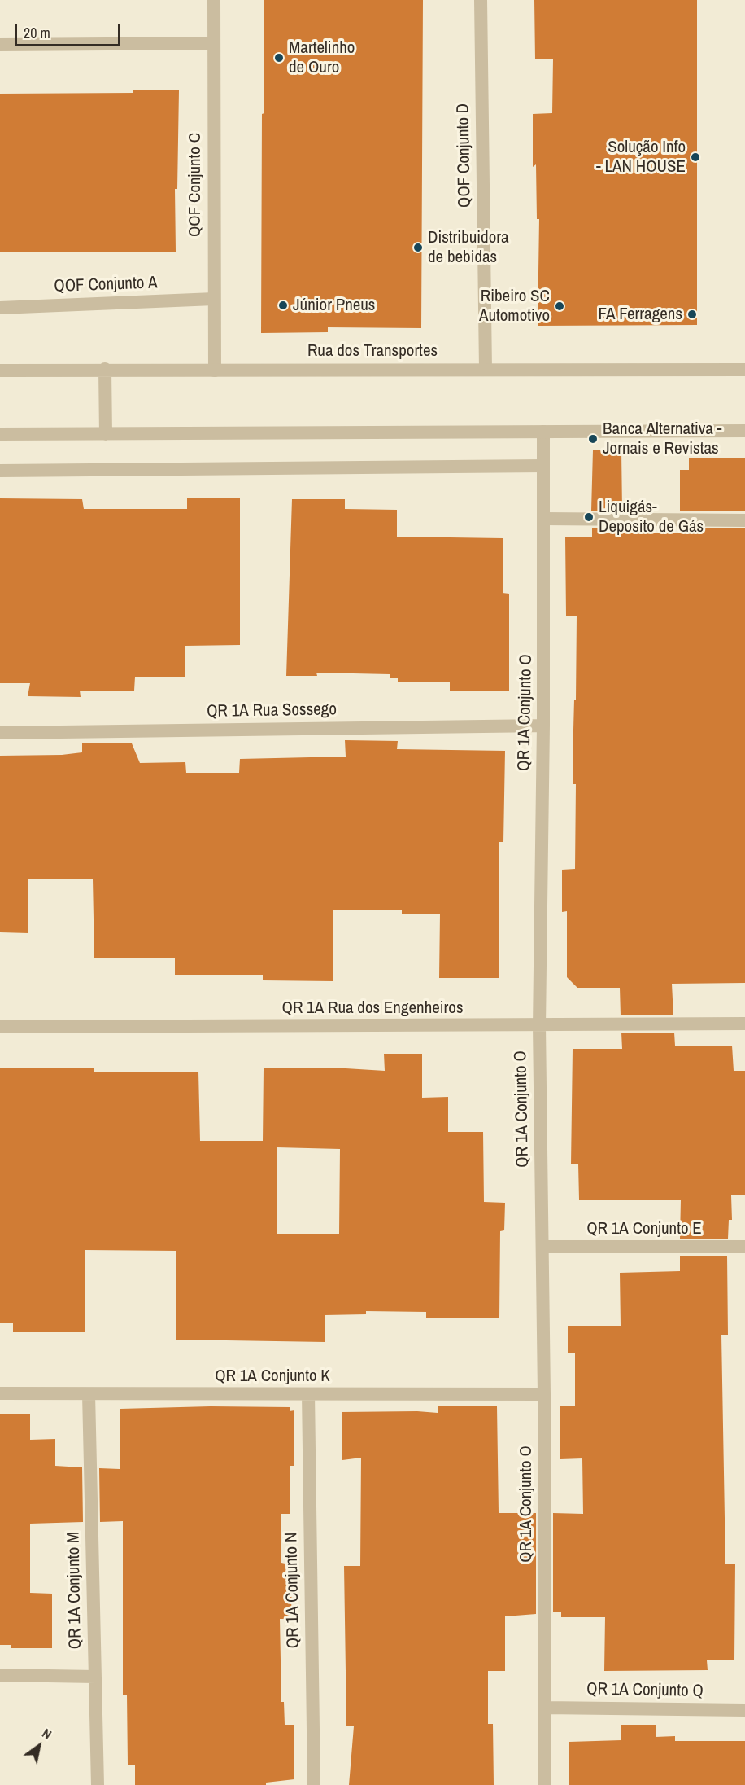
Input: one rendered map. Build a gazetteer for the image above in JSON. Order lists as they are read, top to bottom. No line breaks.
{"streets":{"street":["QOF Conjunto D","QOF Conjunto C","QOF Conjunto A","Rua dos Transportes","QR 1A Rua Sossego","QR 1A Conjunto O","QR 1A Rua dos Engenheiros","QR 1A Conjunto E","QR 1A Conjunto K","QR 1A Conjunto M","QR 1A Conjunto N","QR 1A Conjunto Q"]},"crossings":[["QOF Conjunto D","Rua dos Transportes"],["QOF Conjunto C","QOF Conjunto A"],["QOF Conjunto C","Rua dos Transportes"],["QR 1A Rua Sossego","QR 1A Conjunto O"],["QR 1A Conjunto O","QR 1A Rua dos Engenheiros"],["QR 1A Conjunto O","QR 1A Conjunto E"],["QR 1A Conjunto O","QR 1A Conjunto K"],["QR 1A Conjunto O","QR 1A Conjunto Q"],["QR 1A Conjunto K","QR 1A Conjunto M"],["QR 1A Conjunto K","QR 1A Conjunto N"]],"places":["Martelinho de Ouro","Solução Info - LAN HOUSE","Distribuidora de bebidas","Júnior Pneus","Ribeiro SC Automotivo","FA Ferragens","Banca Alternativa - Jornais e Revistas","Liquigás- Deposito de Gás"],"scale_bar":"20 m","north":"top right"}
